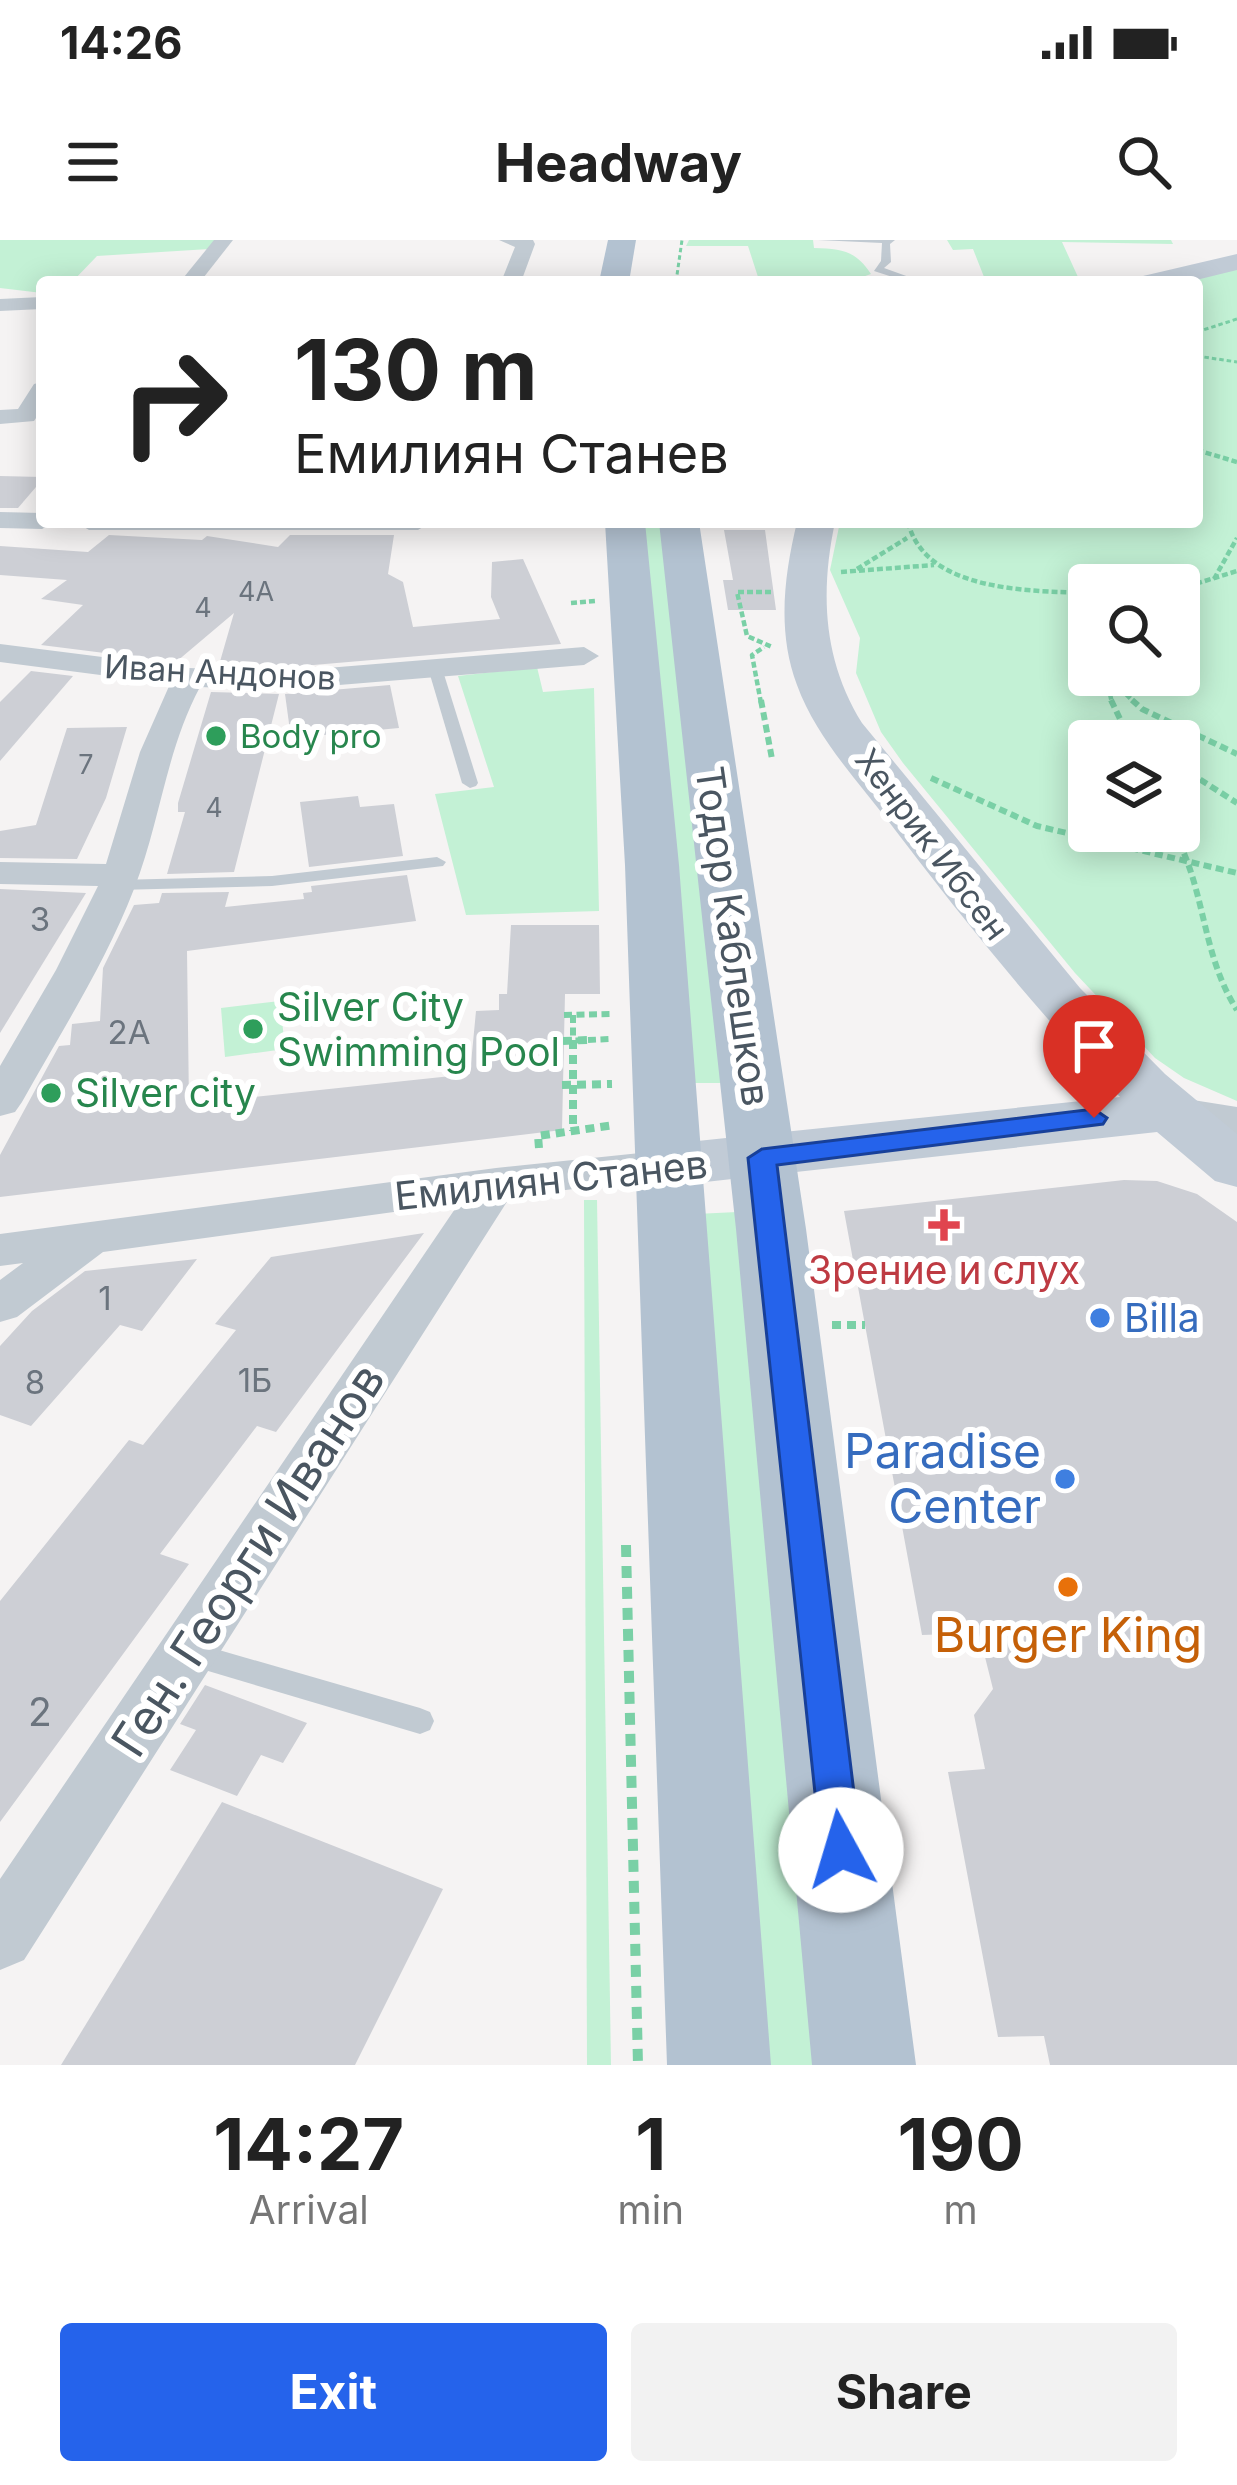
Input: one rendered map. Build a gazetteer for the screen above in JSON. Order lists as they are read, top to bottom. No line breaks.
{"streets":{"main road":["Хенрик Ибсен","Тодор Каблешков","Емилиян Станев"],"street":["Иван Андонов","Ген. Георги Иванов"]},"crossings":[["Хенрик Ибсен","Емилиян Станев"],["Тодор Каблешков","Емилиян Станев"],["Емилиян Станев","Ген. Георги Иванов"]],"places":{"other":["Body pro","Silver City Swimming Pool","Silver city","Billa","Paradise Center","Burger King"],"health":["Зрение и слух"]},"house_numbers":["4А","4","7","4","3","2А","1","1Б","8","2"],"page":{"status":"14:26","header":"Headway","turn":["130 m","Емилиян Станев"],"eta":["14:27","Arrival","1","min","190","m"],"buttons":["Exit","Share"]}}
